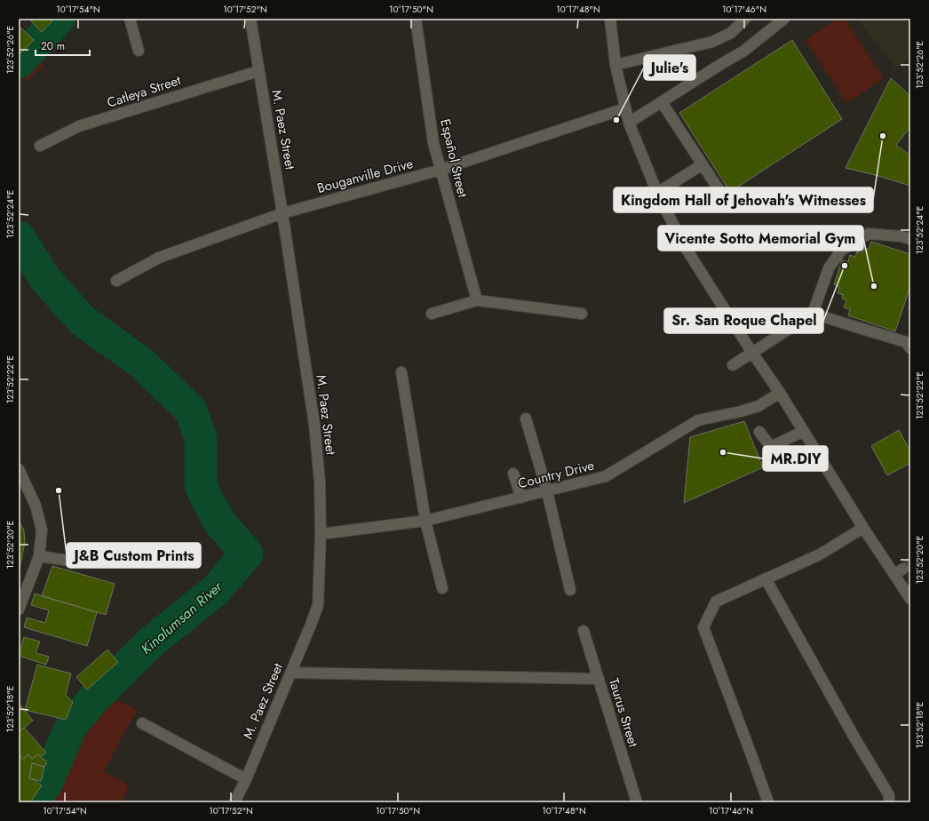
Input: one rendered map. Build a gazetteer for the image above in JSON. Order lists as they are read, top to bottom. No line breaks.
{"streets":{"street":["Catleya Street","M. Paez Street","Español Street","Bouganville Drive","Country Drive","Taurus Street"]},"crossings":[["Catleya Street","M. Paez Street"],["M. Paez Street","Bouganville Drive"],["M. Paez Street","Country Drive"],["Español Street","Bouganville Drive"]],"water":["Kinalumsan River"],"places":["Julie's","Kingdom Hall of Jehovah's Witnesses","Sr. San Roque Chapel","Vicente Sotto Memorial Gym","MR.DIY","J&B Custom Prints"],"scale_bar":"20 m","coordinates":["10°17'54\"N","10°17'52\"N","10°17'50\"N","10°17'48\"N","10°17'46\"N","123°52'26\"E","123°52'24\"E","123°52'22\"E","123°52'20\"E","123°52'18\"E"]}
